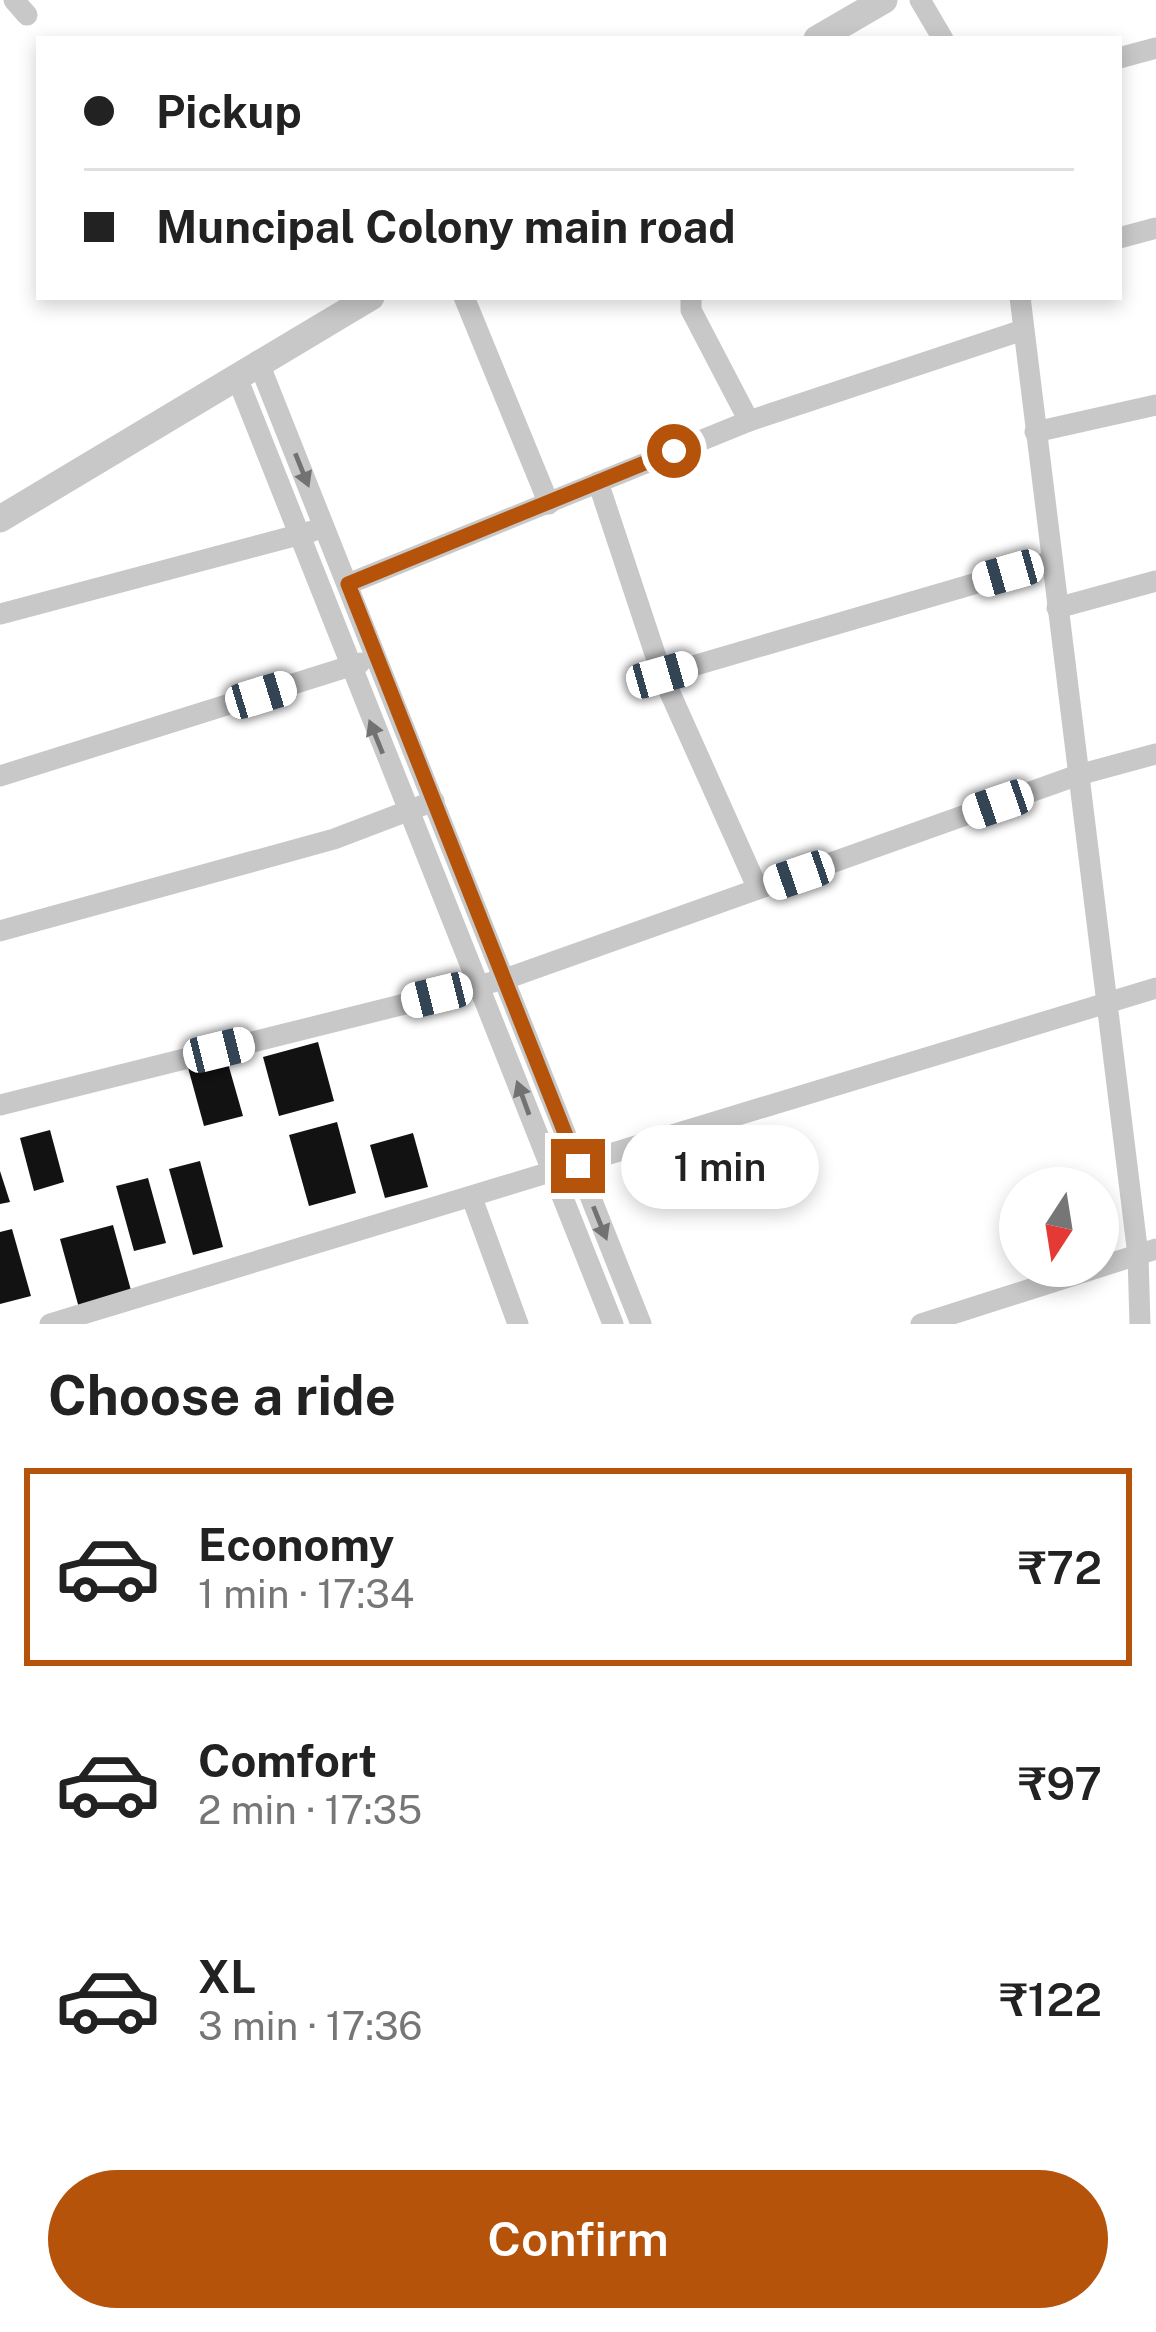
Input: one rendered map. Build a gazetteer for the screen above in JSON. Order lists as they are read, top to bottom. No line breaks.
{"north":"bottom","page":{"banner":["Pickup","Muncipal Colony main road"],"bubble":"1 min","heading":"Choose a ride","list":[{"name":"Economy","note":"1 min · 17:34","value":"₹72"},{"name":"Comfort","note":"2 min · 17:35","value":"₹97"},{"name":"XL","note":"3 min · 17:36","value":"₹122"}],"buttons":"Confirm"}}
